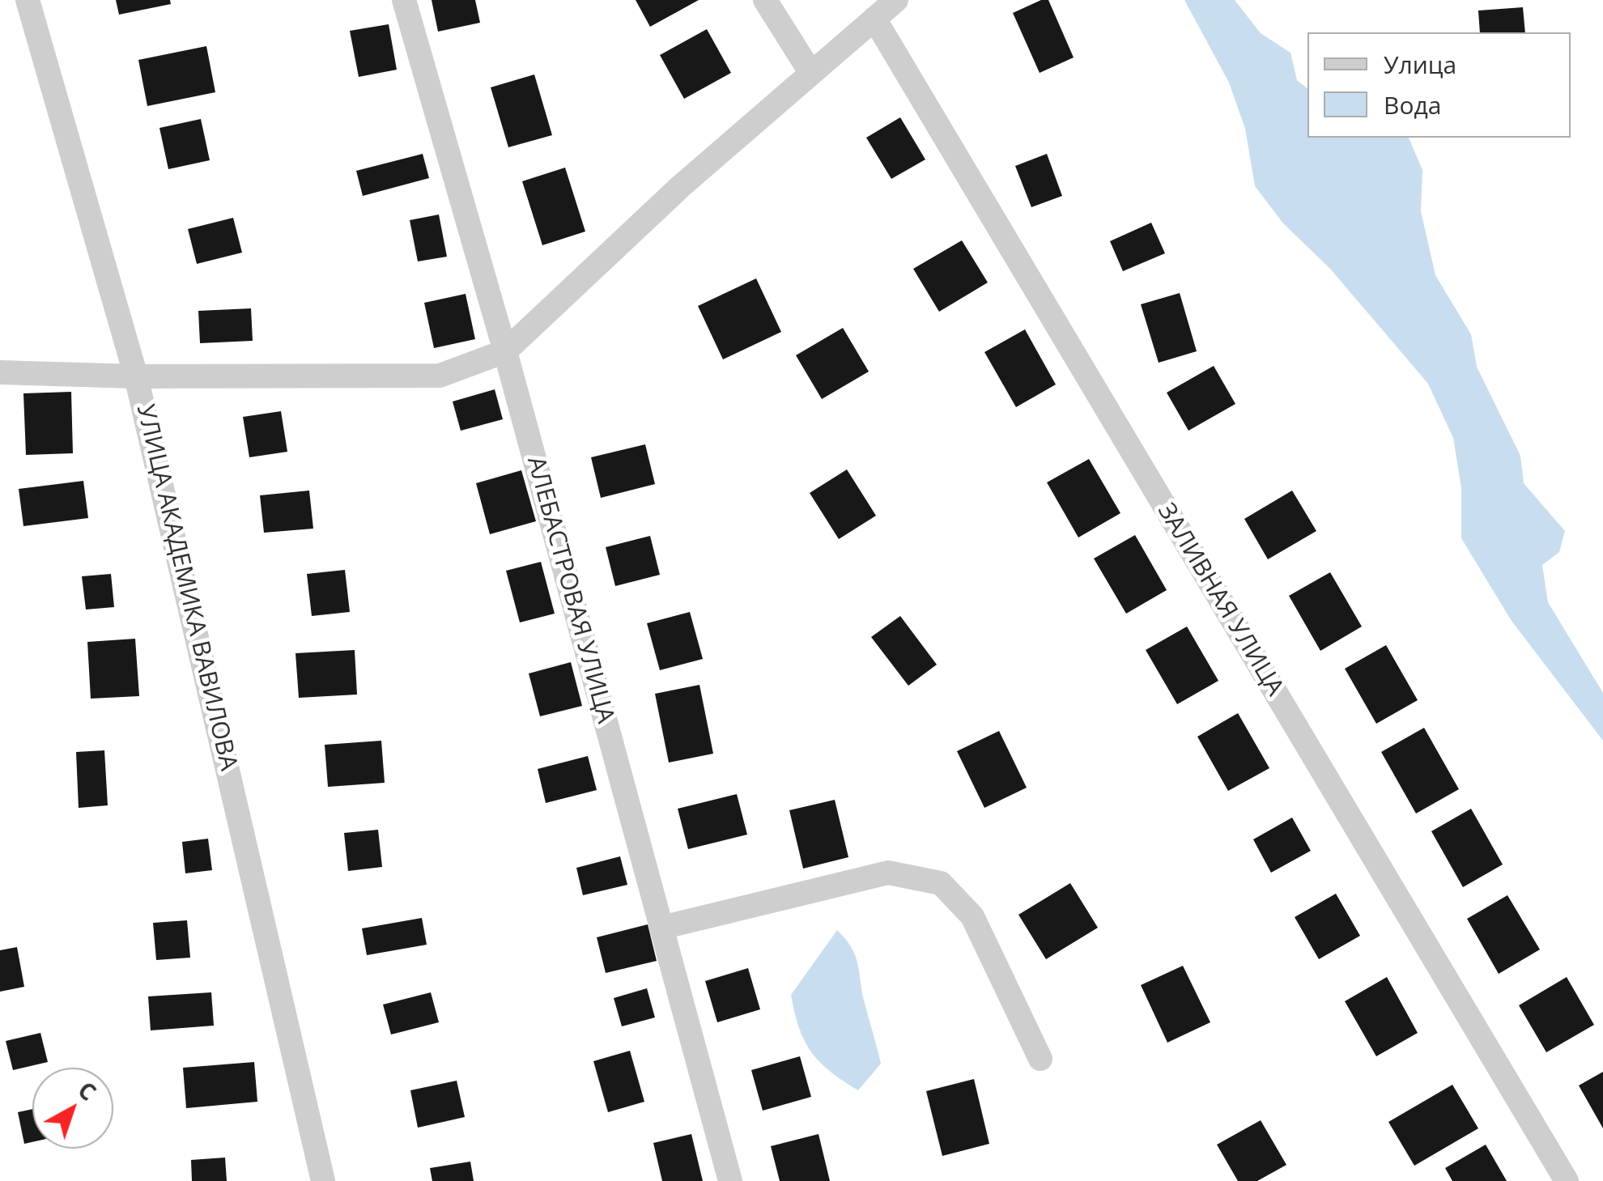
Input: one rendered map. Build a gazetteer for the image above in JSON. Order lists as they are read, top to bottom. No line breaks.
{"streets":{"street":["УЛИЦА АКАДЕМИКА ВАВИЛОВА","АЛЕБАСТРОВАЯ УЛИЦА","ЗАЛИВНАЯ УЛИЦА"]},"legend":["Улица","Вода"],"north":"top right"}
